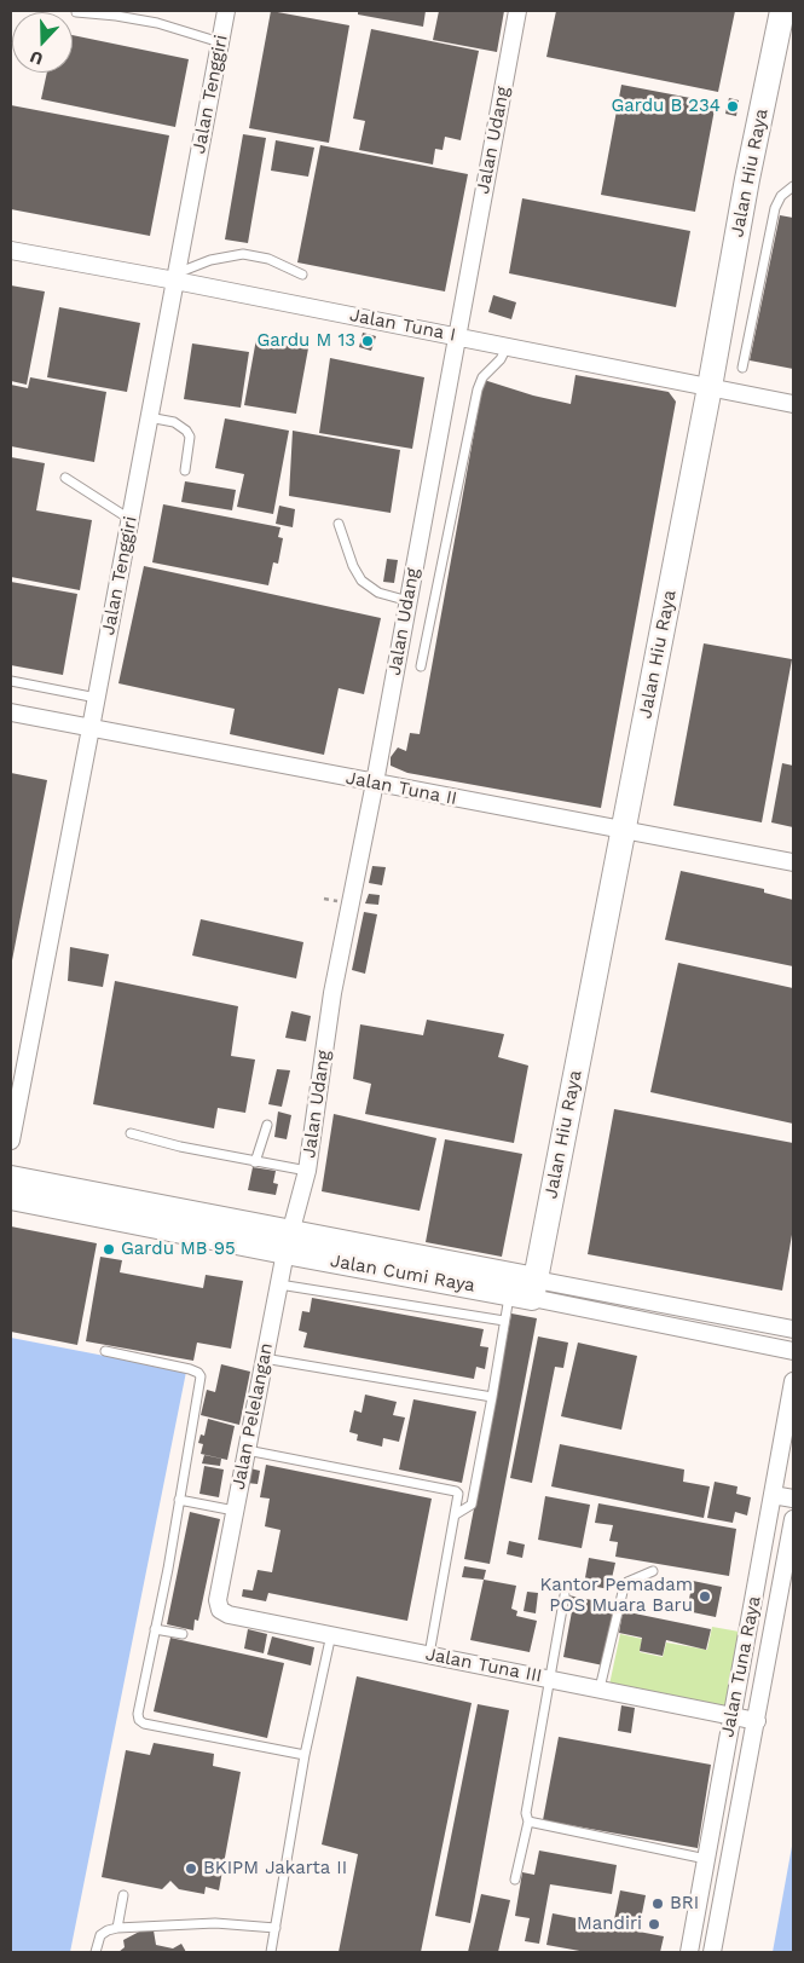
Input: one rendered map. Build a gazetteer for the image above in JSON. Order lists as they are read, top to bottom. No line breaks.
{"streets":{"street":["Jalan Tenggiri","Jalan Udang","Jalan Hiu Raya","Jalan Tuna I","Jalan Tuna II","Jalan Cumi Raya","Jalan Pelelangan","Jalan Tuna III","Jalan Tuna Raya"]},"crossings":[["Jalan Tenggiri","Jalan Tuna I"],["Jalan Tenggiri","Jalan Tuna II"],["Jalan Udang","Jalan Tuna I"],["Jalan Udang","Jalan Tuna II"],["Jalan Udang","Jalan Cumi Raya"],["Jalan Udang","Jalan Pelelangan"],["Jalan Hiu Raya","Jalan Tuna I"],["Jalan Hiu Raya","Jalan Tuna II"],["Jalan Hiu Raya","Jalan Cumi Raya"],["Jalan Cumi Raya","Jalan Pelelangan"],["Jalan Pelelangan","Jalan Tuna III"],["Jalan Tuna III","Jalan Tuna Raya"]],"places":["Gardu B 234","Gardu M 13","Gardu MB 95","Kantor Pemadam POS Muara Baru","BKIPM Jakarta II","BRI","Mandiri"],"north":"bottom"}
